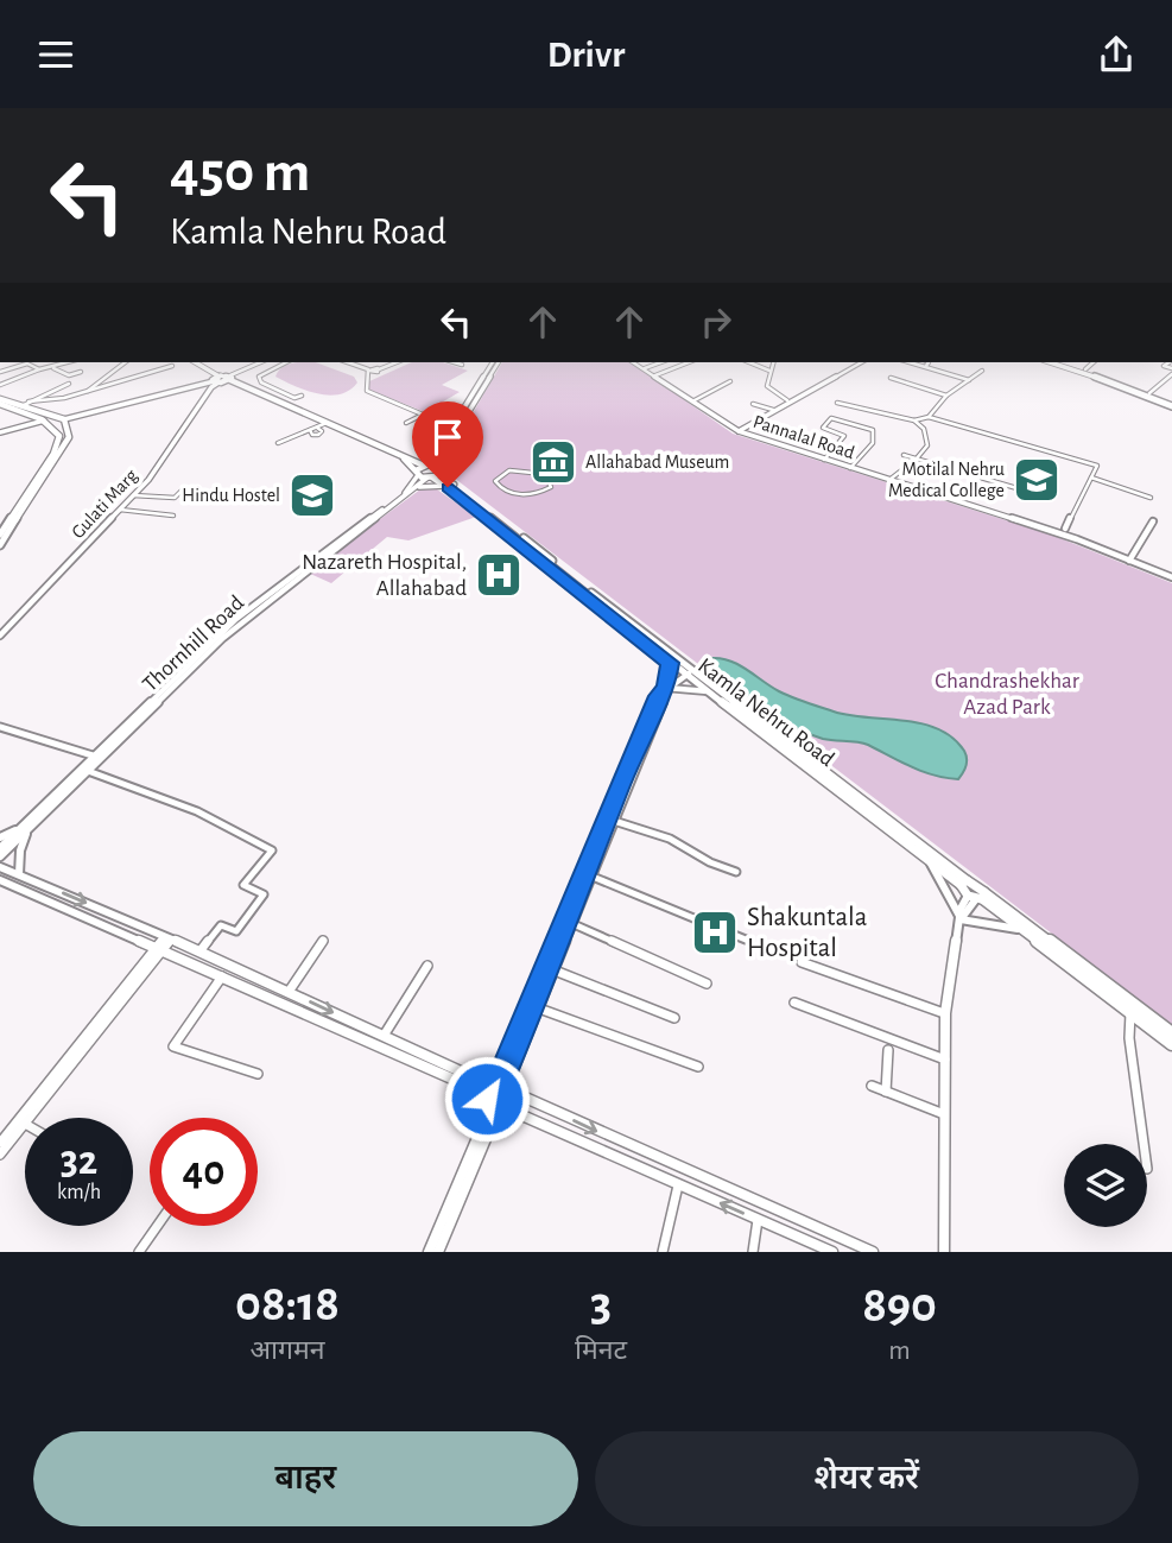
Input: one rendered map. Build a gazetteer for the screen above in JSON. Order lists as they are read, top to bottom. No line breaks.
{"streets":{"main road":["Kamla Nehru Road"],"street":["Pannalal Road","Gulati Marg","Thornhill Road"]},"crossings":[["Thornhill Road","Kamla Nehru Road"]],"parks":["Chandrashekhar Azad Park"],"places":{"museum":["Allahabad Museum"],"school or university":["Motilal Nehru Medical College","Hindu Hostel"],"hospital":["Nazareth Hospital, Allahabad","Shakuntala Hospital"]},"page":{"header":"Drivr","turn":["450 m","Kamla Nehru Road"],"speed":"32 km/h","limit":"40","eta":["08:18","आगमन","3","मिनट","890","m"],"buttons":["बाहर","शेयर करें"]}}
